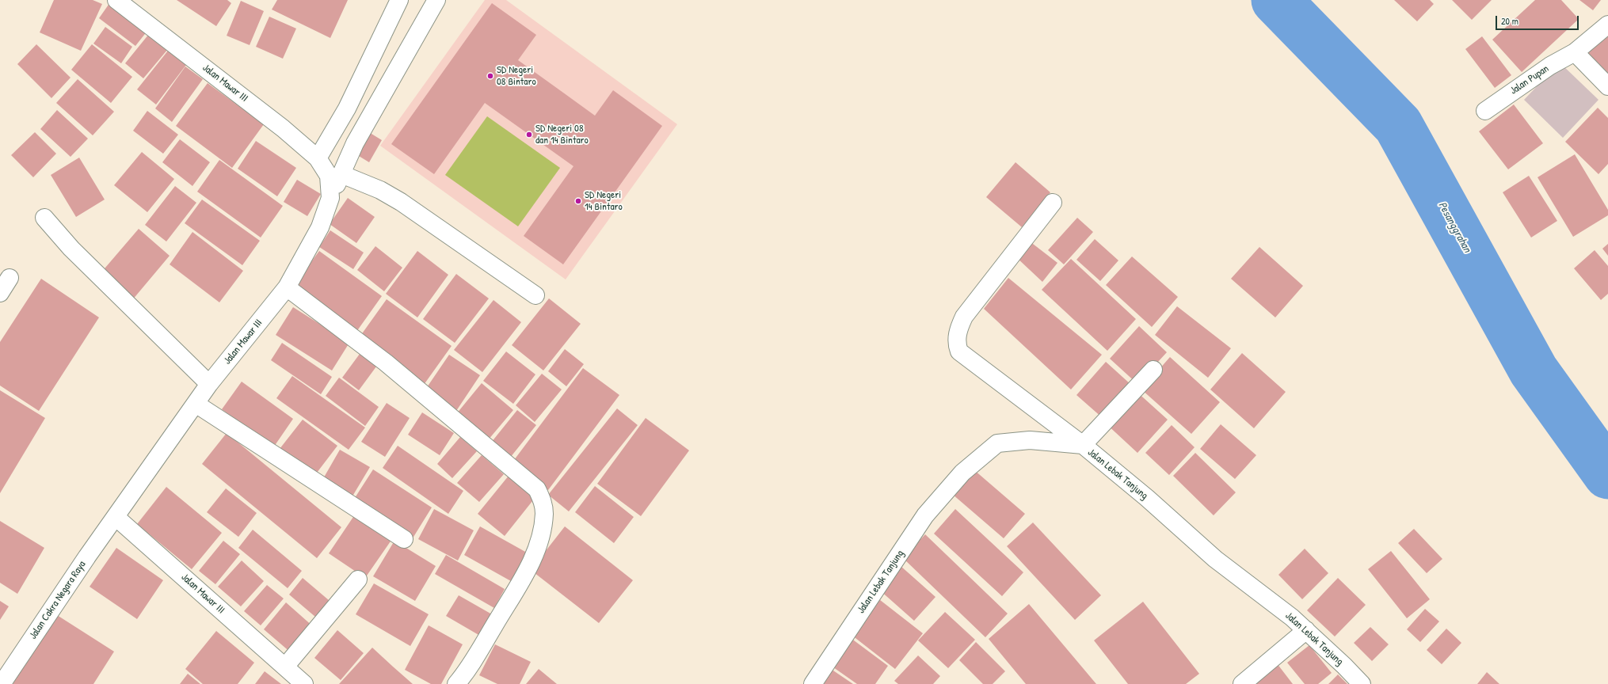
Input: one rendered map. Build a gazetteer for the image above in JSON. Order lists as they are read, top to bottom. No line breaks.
{"streets":{"street":["Jalan Pupan","Jalan Mawar III","Jalan Lebak Tanjung","Jalan Cakra Negara Raya"]},"crossings":[["Jalan Mawar III","Jalan Cakra Negara Raya"]],"water":["Pesanggrahan"],"places":["SD Negeri 08 Bintaro","SD Negeri 08 dan 14 Bintaro","SD Negeri 14 Bintaro"],"scale_bar":"20 m"}
